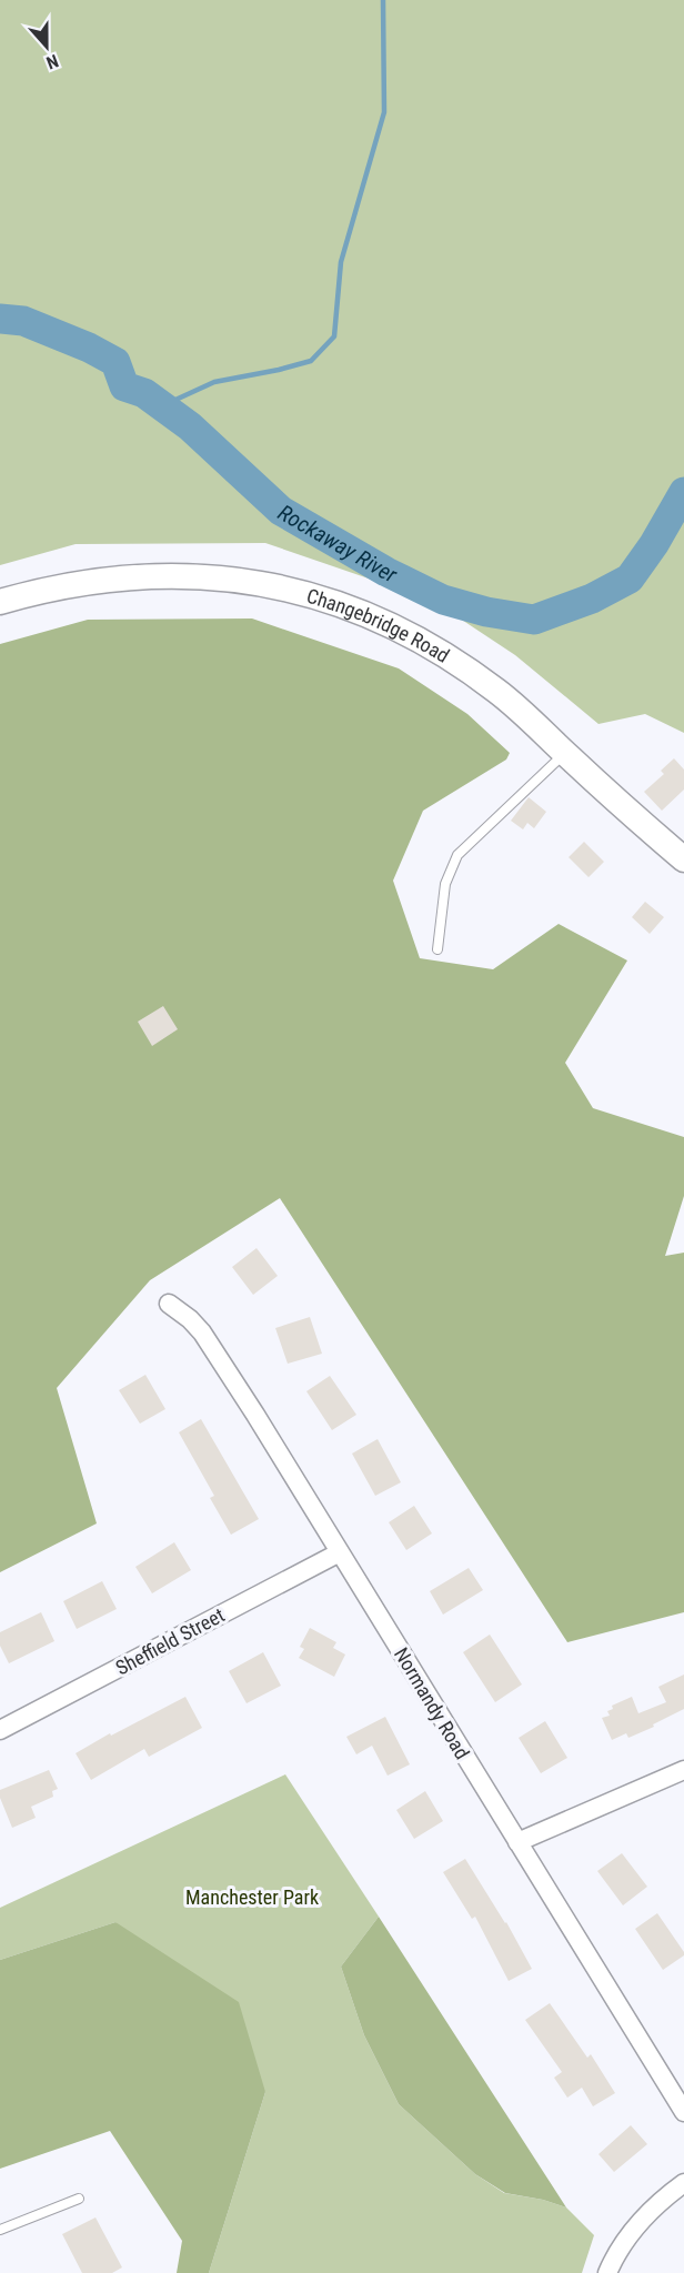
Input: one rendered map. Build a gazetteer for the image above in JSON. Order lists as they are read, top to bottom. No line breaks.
{"streets":{"main road":["Changebridge Road"],"street":["Sheffield Street","Normandy Road"]},"crossings":[["Sheffield Street","Normandy Road"]],"water":["Rockaway River"],"parks":["Manchester Park"],"north":"bottom"}
